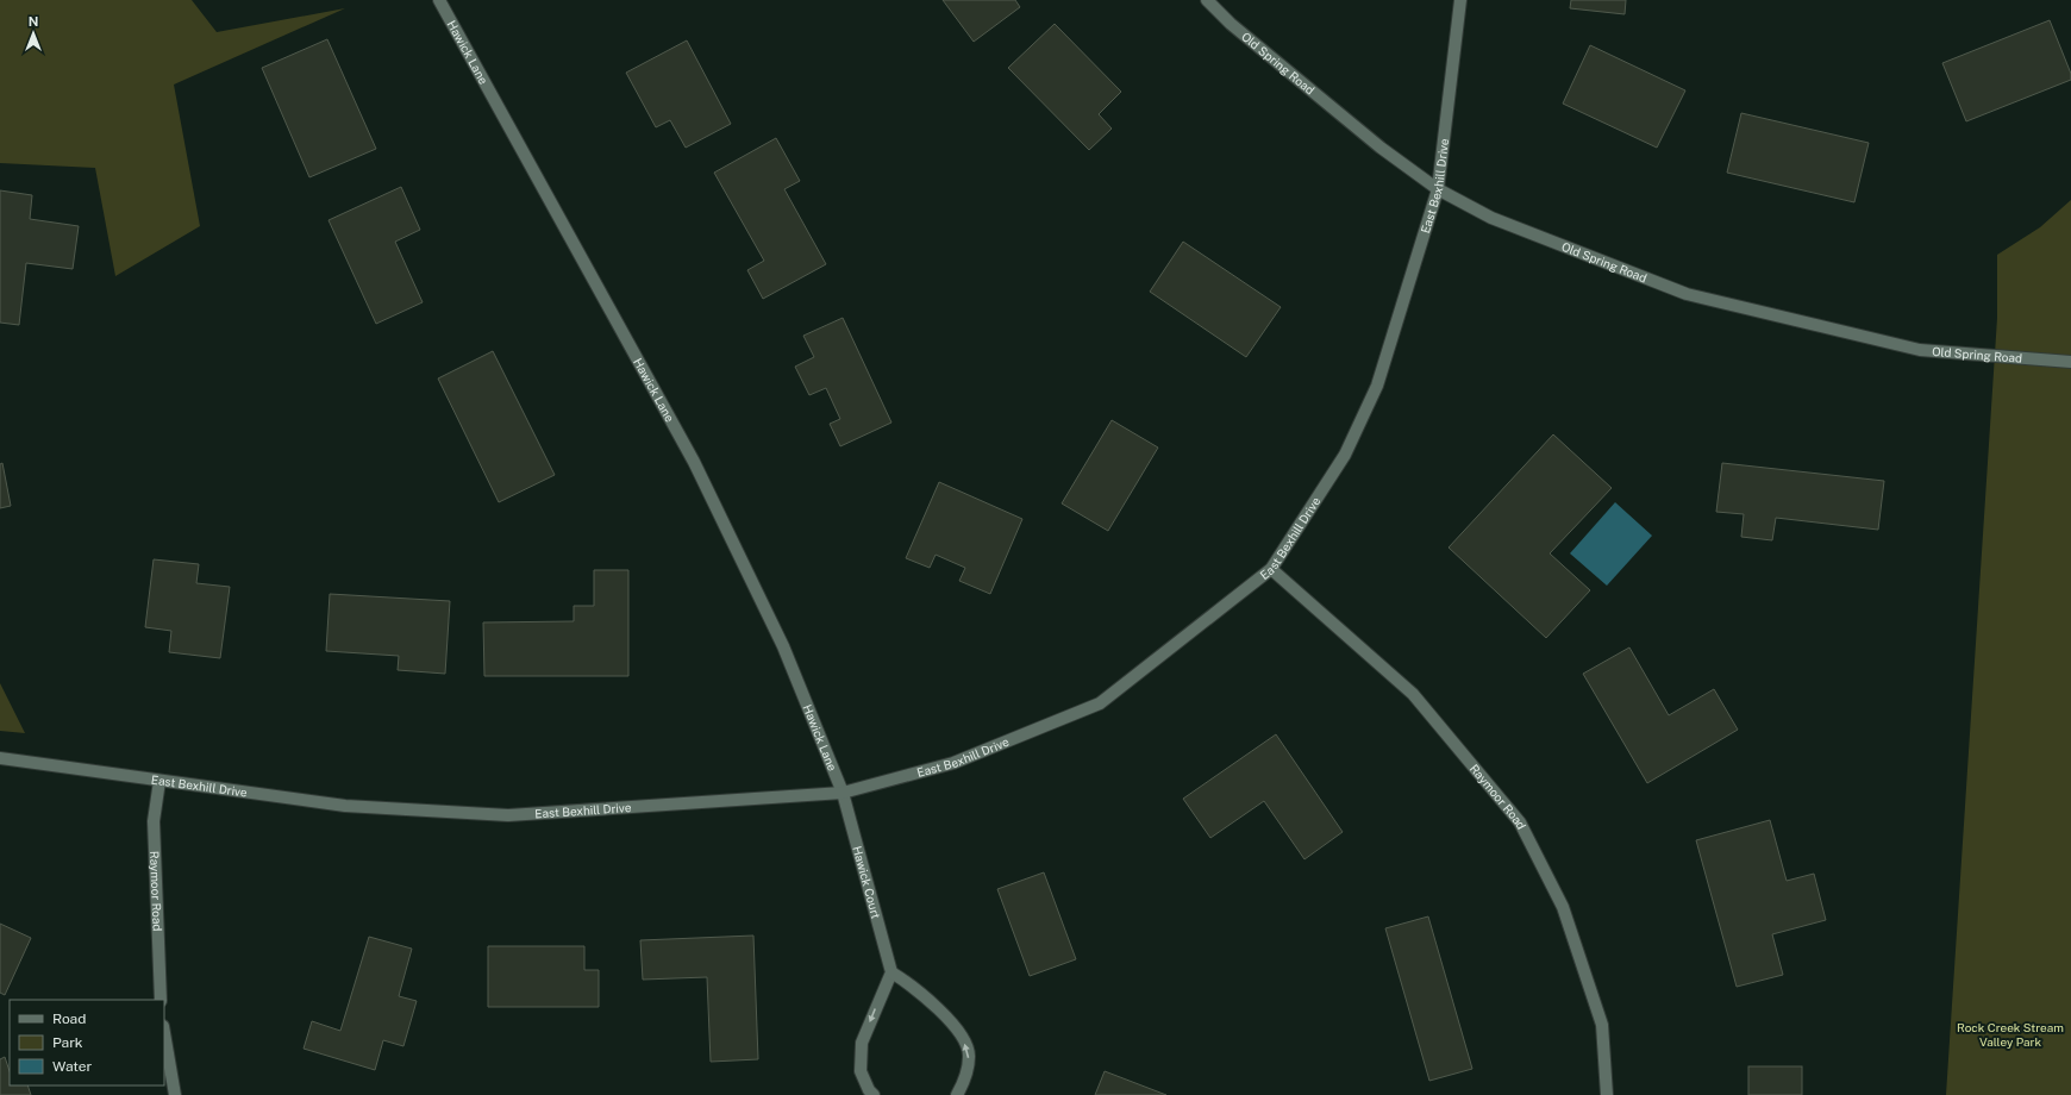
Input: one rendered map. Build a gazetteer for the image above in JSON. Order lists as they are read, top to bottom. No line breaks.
{"streets":{"street":["Hawick Lane","Old Spring Road","East Bexhill Drive","Raymoor Road","Hawick Court"]},"crossings":[["Hawick Lane","East Bexhill Drive"],["Hawick Lane","Hawick Court"],["Old Spring Road","East Bexhill Drive"],["East Bexhill Drive","Raymoor Road"],["East Bexhill Drive","Hawick Court"]],"parks":["Rock Creek Stream Valley Park"],"legend":["Road","Park","Water"],"north":"top"}
